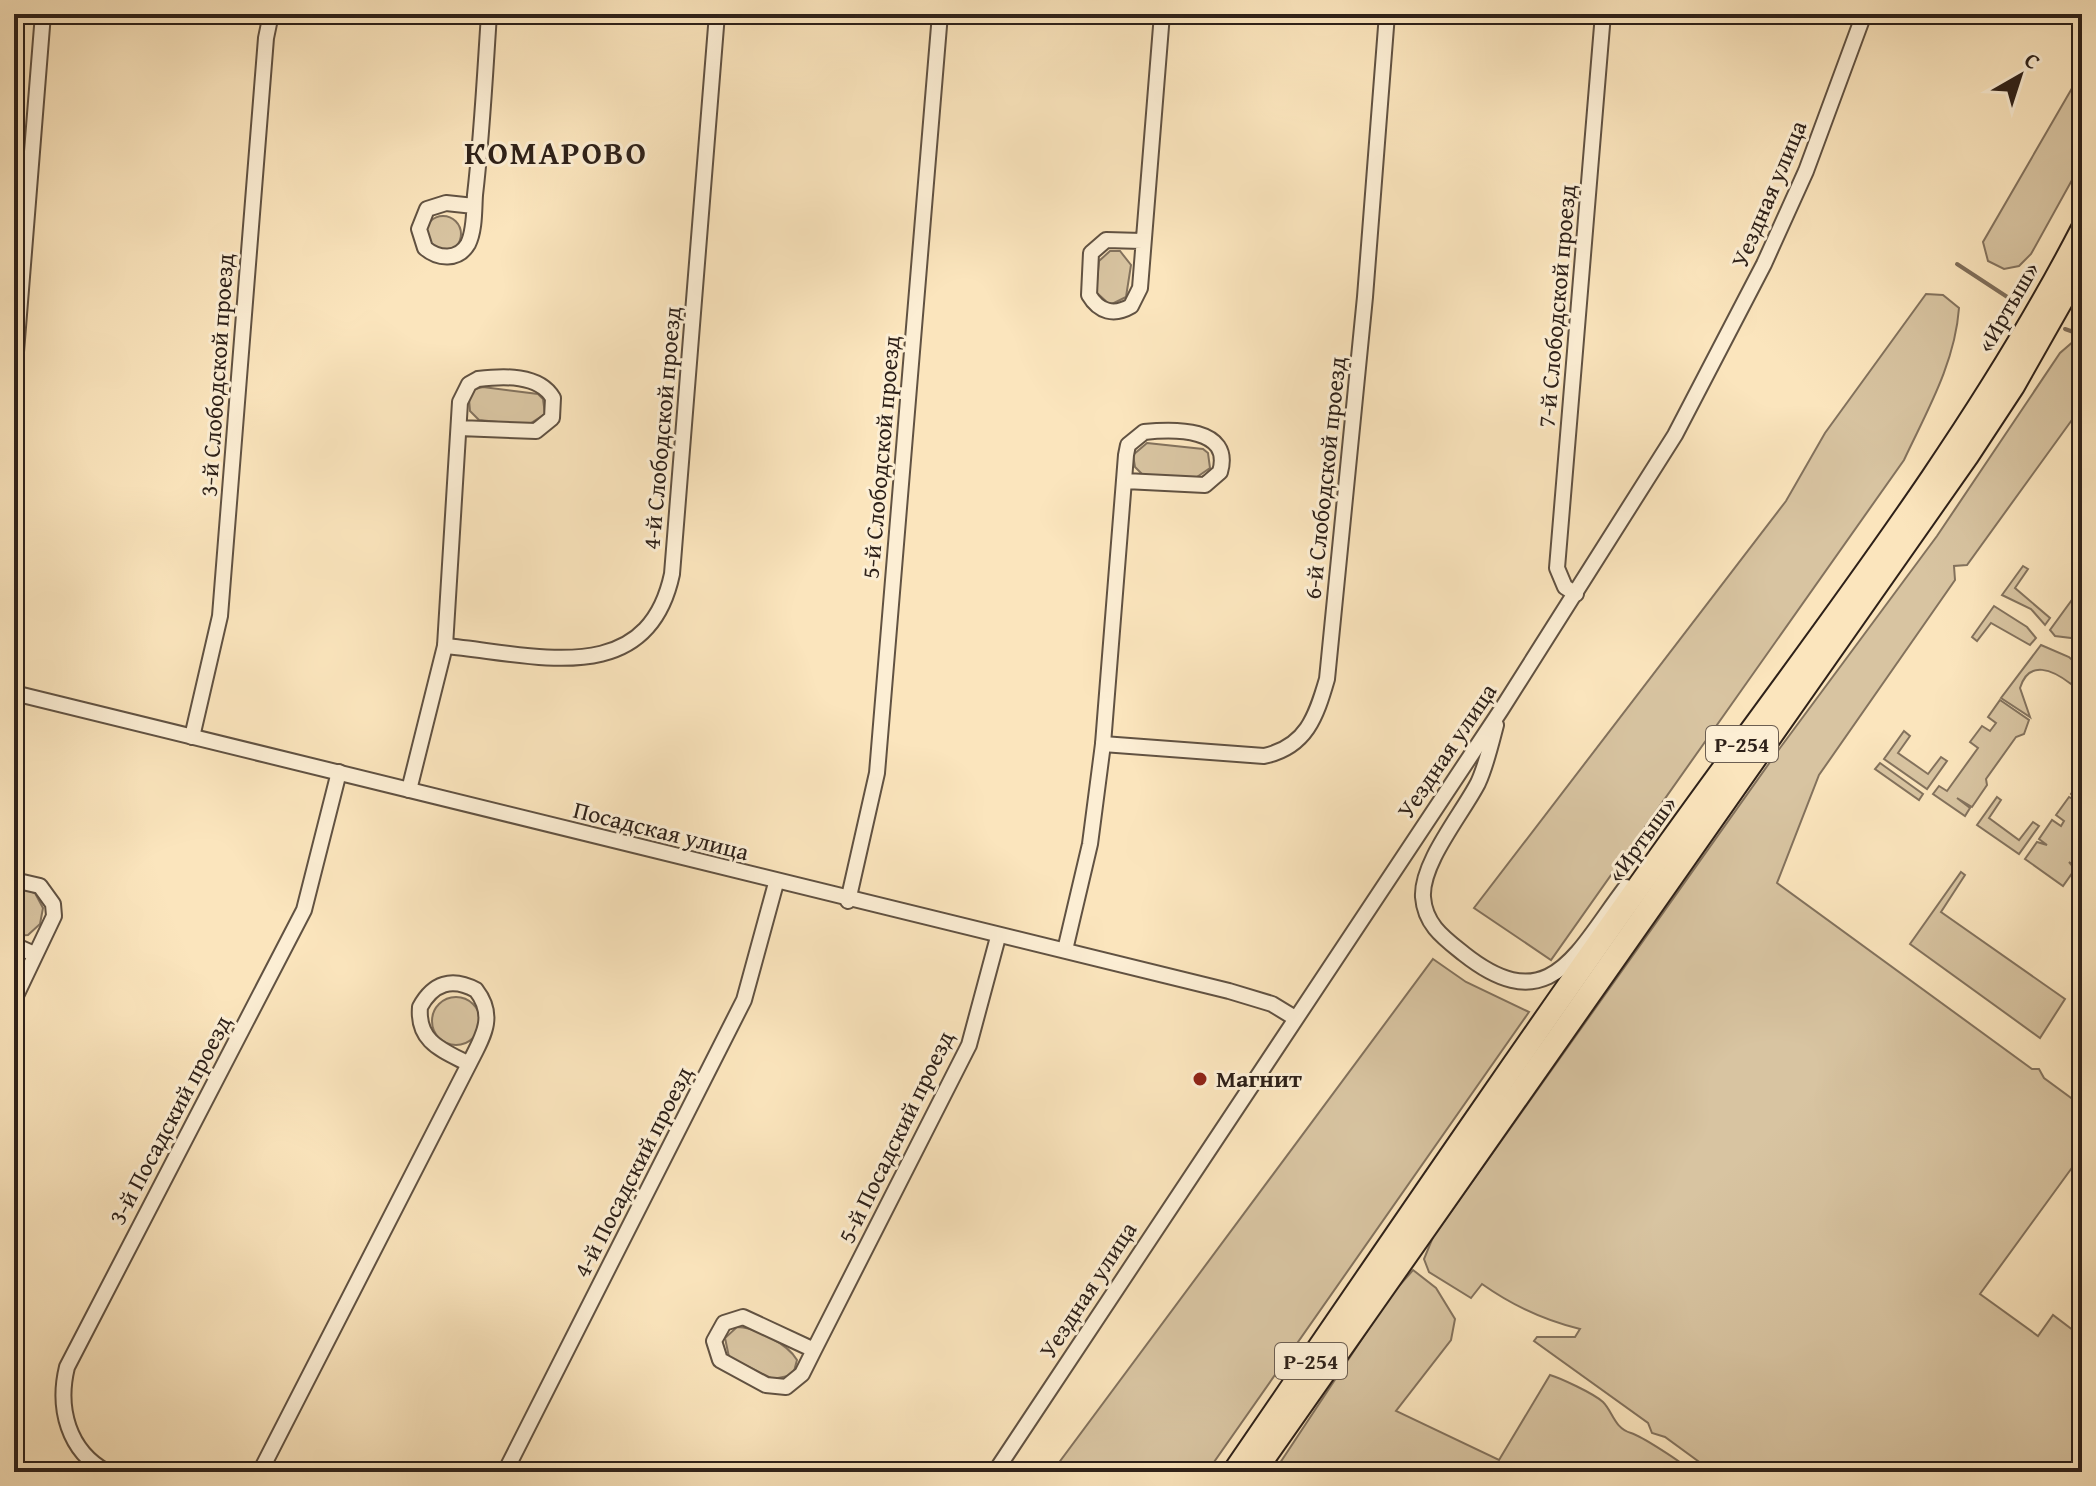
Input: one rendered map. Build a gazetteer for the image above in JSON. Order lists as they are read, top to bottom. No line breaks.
{"streets":{"highway":["«Иртыш»","Р-254"],"street":["Уездная улица","7-й Слободской проезд","3-й Слободской проезд","4-й Слободской проезд","5-й Слободской проезд","6-й Слободской проезд","Посадская улица","3-й Посадский проезд","5-й Посадский проезд","4-й Посадский проезд"]},"crossings":[["Уездная улица","7-й Слободской проезд"],["Уездная улица","Посадская улица"],["3-й Слободской проезд","Посадская улица"],["5-й Слободской проезд","Посадская улица"],["Посадская улица","3-й Посадский проезд"],["Посадская улица","5-й Посадский проезд"],["Посадская улица","4-й Посадский проезд"]],"districts":["КОМАРОВО"],"places":["Магнит"],"north":"top right"}
